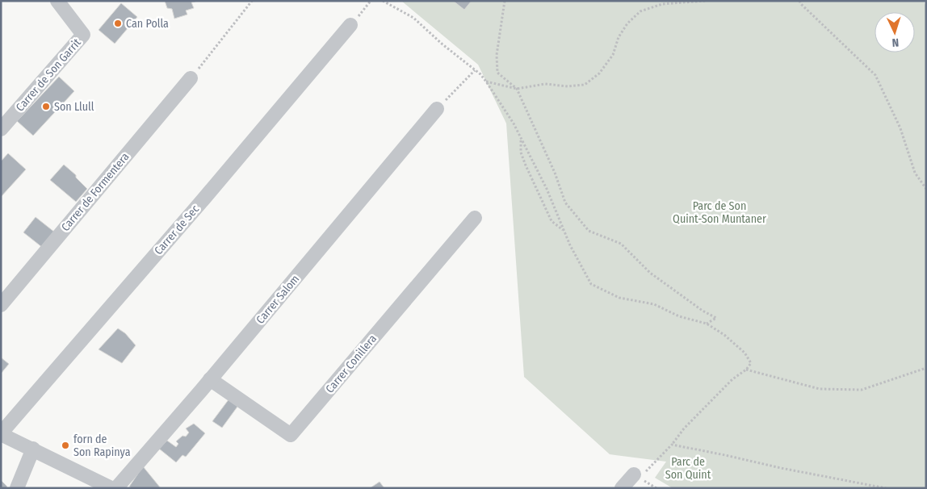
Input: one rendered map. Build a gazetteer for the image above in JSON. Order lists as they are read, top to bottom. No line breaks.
{"streets":{"street":["Carrer de Son Garrit","Carrer de Formentera","Carrer de Sec","Carrer Salom","Carrer Conillera"]},"crossings":[["Carrer Salom","Carrer Conillera"]],"parks":["Parc de Son Quint-Son Muntaner","Parc de Son Quint"],"places":["Can Polla","Son Llull","forn de Son Rapinya"],"north":"bottom"}
